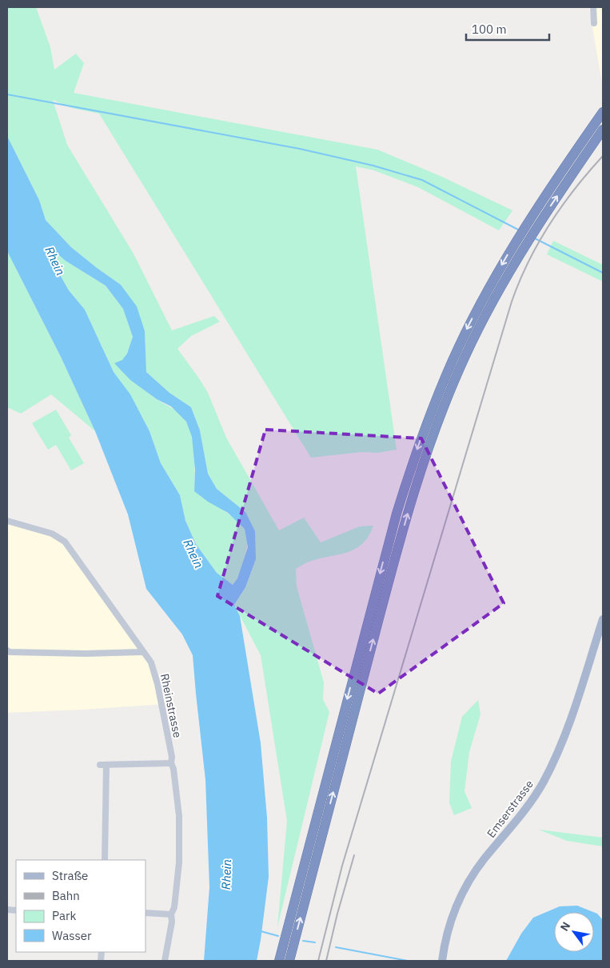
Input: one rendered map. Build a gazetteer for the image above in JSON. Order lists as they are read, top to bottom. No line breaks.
{"streets":{"main road":["Emserstrasse"],"street":["Rheinstrasse"]},"water":["Rhein"],"legend":["Straße","Bahn","Park","Wasser"],"scale_bar":"100 m","north":"top left"}
